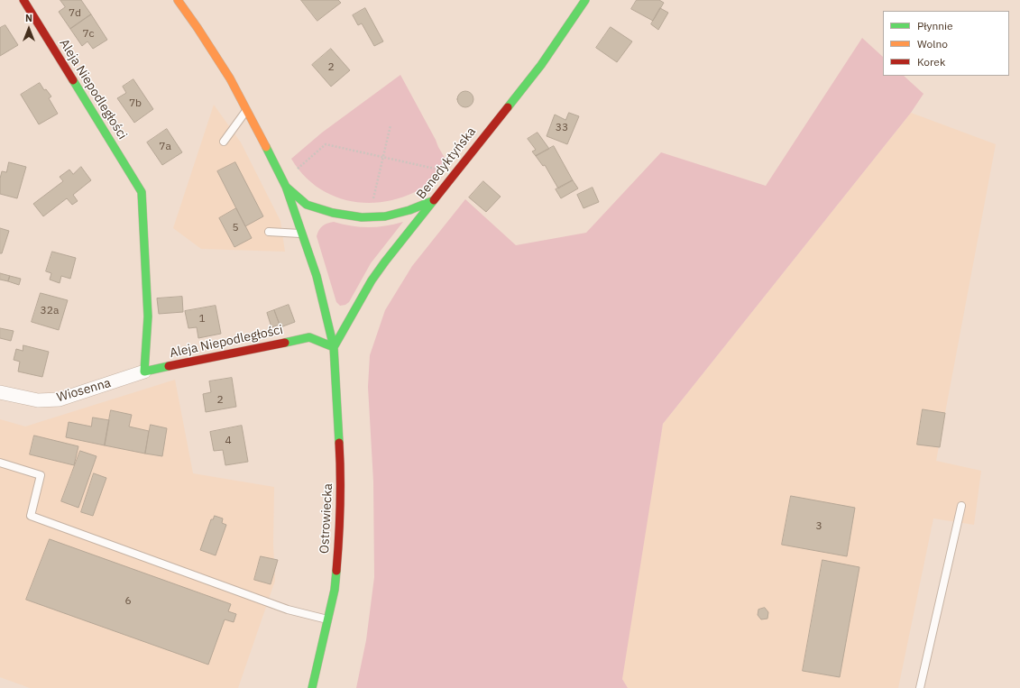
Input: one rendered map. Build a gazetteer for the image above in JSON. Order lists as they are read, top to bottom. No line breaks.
{"streets":{"street":["Aleja Niepodległości","Benedyktyńska","Wiosenna","Ostrowiecka"]},"crossings":[["Aleja Niepodległości","Benedyktyńska"],["Aleja Niepodległości","Wiosenna"],["Aleja Niepodległości","Ostrowiecka"],["Benedyktyńska","Ostrowiecka"]],"house_numbers":["7d","7c","2","7b","33","7a","5","32a","1","2","4","3","6"],"legend":["Płynnie","Wolno","Korek"],"north":"top"}
